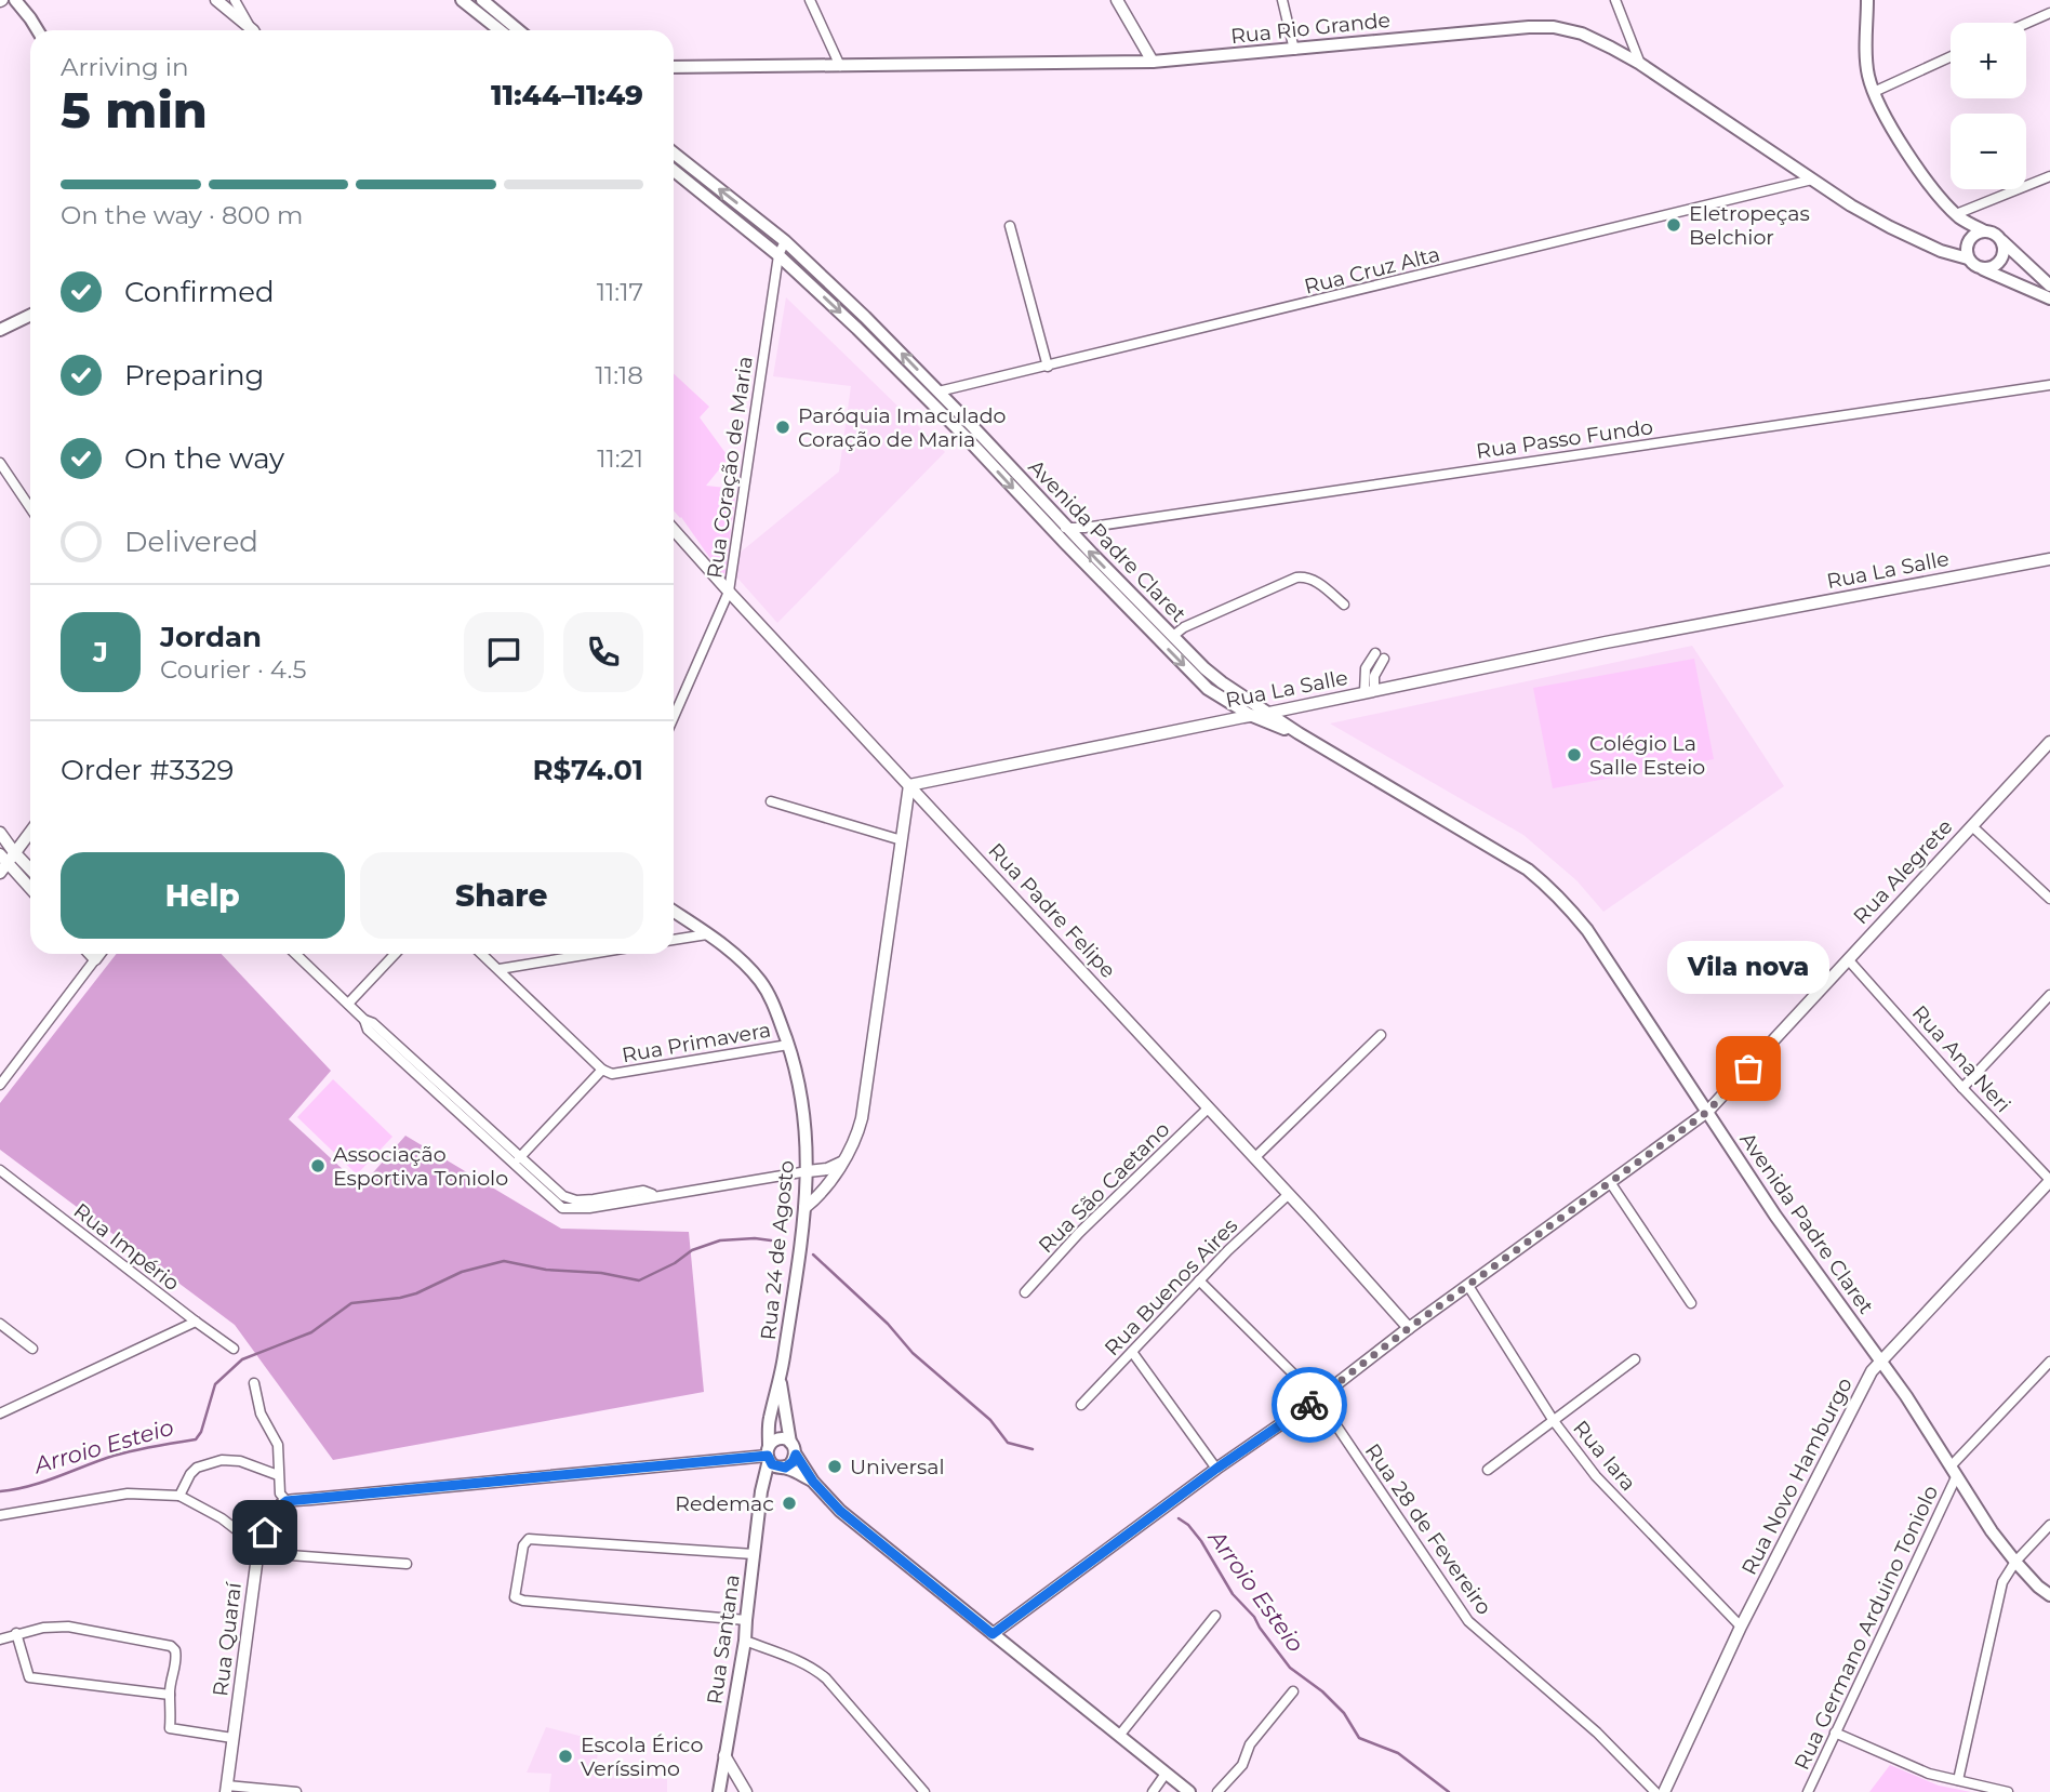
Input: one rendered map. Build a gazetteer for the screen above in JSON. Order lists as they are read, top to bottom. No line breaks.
{"streets":{"main road":["Rua Rio Grande","Avenida Padre Claret","Rua 24 de Agosto","Rua Santana"],"street":["Rua Cruz Alta","Rua Passo Fundo","Rua Coração de Maria","Rua La Salle","Rua Alegrete","Rua Padre Felipe","Rua Primavera","Rua Ana Neri","Rua São Caetano","Rua Império","Rua Buenos Aires","Rua Iara","Rua Novo Hamburgo","Rua 28 de Fevereiro","Rua Germano Arduino Toniolo","Rua Quaraí"]},"crossings":[["Rua Rio Grande","Rua Cruz Alta"],["Rua Cruz Alta","Avenida Padre Claret"],["Rua Passo Fundo","Avenida Padre Claret"],["Rua Coração de Maria","Avenida Padre Claret"],["Rua Coração de Maria","Rua Padre Felipe"],["Avenida Padre Claret","Rua La Salle"],["Avenida Padre Claret","Rua Alegrete"],["Avenida Padre Claret","Rua Novo Hamburgo"],["Avenida Padre Claret","Rua Germano Arduino Toniolo"],["Rua La Salle","Rua Padre Felipe"],["Rua Alegrete","Rua Padre Felipe"],["Rua Alegrete","Rua Ana Neri"],["Rua Alegrete","Rua Iara"],["Rua Alegrete","Rua 28 de Fevereiro"],["Rua Padre Felipe","Rua São Caetano"],["Rua Padre Felipe","Rua Buenos Aires"],["Rua Primavera","Rua 24 de Agosto"],["Rua Ana Neri","Rua Novo Hamburgo"],["Rua 24 de Agosto","Rua Santana"],["Rua Buenos Aires","Rua 28 de Fevereiro"],["Rua Iara","Rua Novo Hamburgo"]],"water":["Arroio Esteio"],"places":["Eletropeças Belchior","Paróquia Imaculado Coração de Maria","Colégio La Salle Esteio","Vila nova","Associação Esportiva Toniolo","Universal","Redemac","Escola Érico Veríssimo"],"page":{"map_buttons":["+","−"],"heading":["5 min","Arriving in","11:44–11:49"],"panel":["Jordan","Courier · 4.5","Order #3329","R$74.01"],"bar":"On the way · 800 m","list":[["Confirmed","11:17"],["Preparing","11:18"],["On the way","11:21"],"Delivered"],"round":"J","buttons":["Help","Share"],"bubble":"Vila nova"}}
